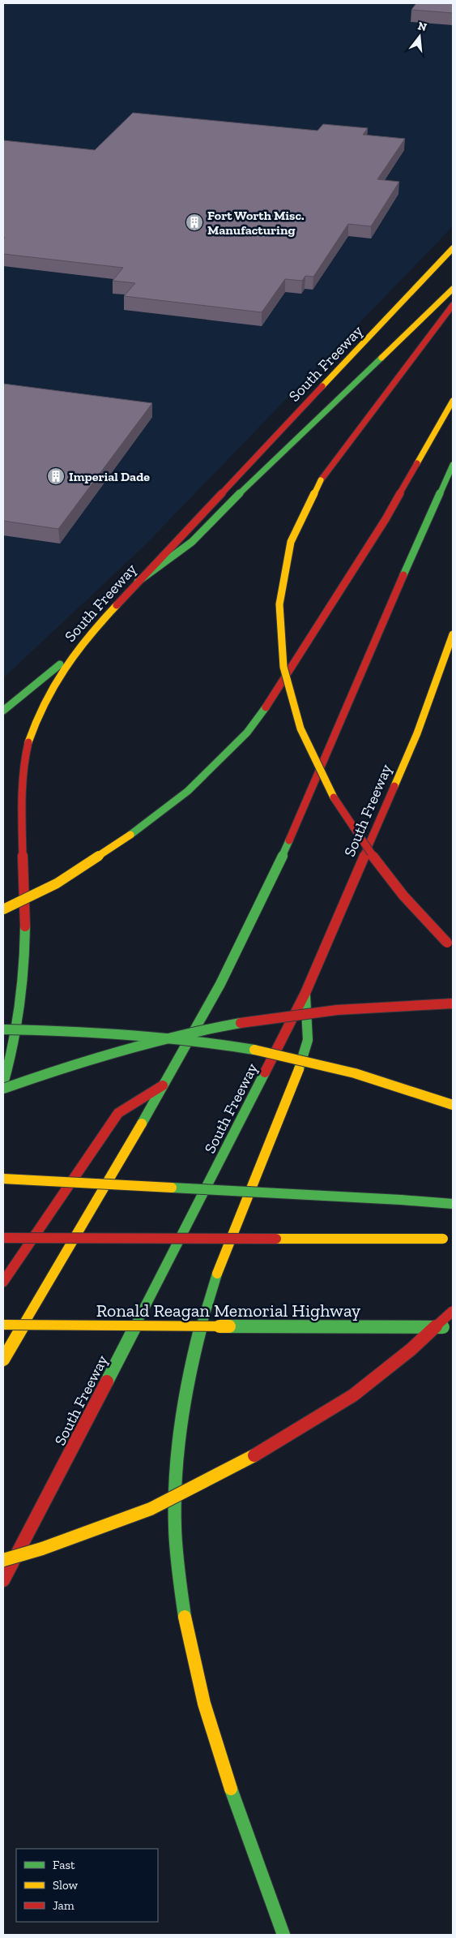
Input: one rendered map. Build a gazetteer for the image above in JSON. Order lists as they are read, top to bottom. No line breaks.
{"streets":{"main road":["South Freeway","Ronald Reagan Memorial Highway"]},"places":{"building":["Fort Worth Misc. Manufacturing","Imperial Dade"]},"legend":["Fast","Slow","Jam"],"north":"top"}
